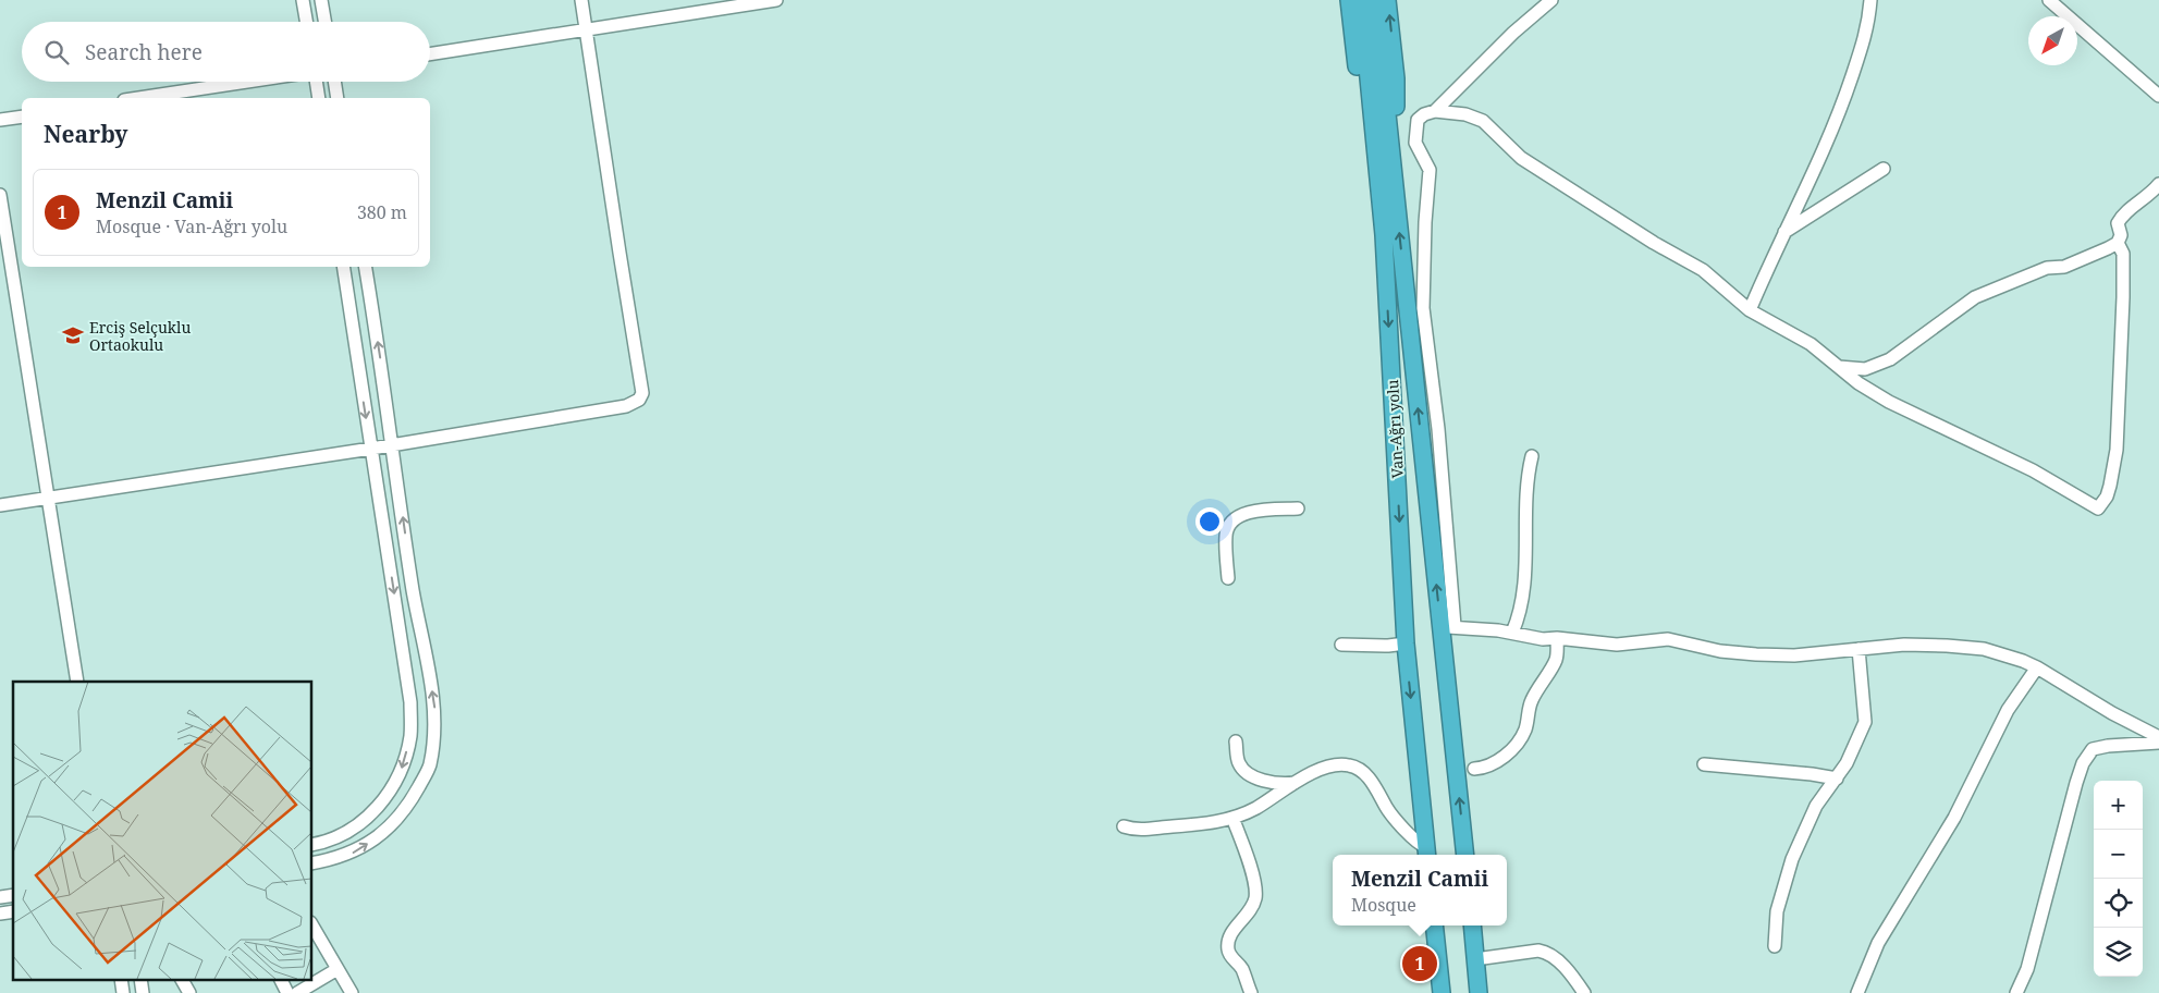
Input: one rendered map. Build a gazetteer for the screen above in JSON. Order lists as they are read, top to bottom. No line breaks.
{"streets":{"highway":["Van-Ağrı yolu"]},"places":{"school or university":["Erciş Selçuklu Ortaokulu"]},"north":"bottom left","page":{"search":"Search here","heading":"Nearby","list":[{"mark":"1","name":"Menzil Camii","note":"Mosque · Van-Ağrı yolu","value":"380 m"}],"map_buttons":["+","−"],"popup":["Menzil Camii","Mosque"],"pins":"1"}}
